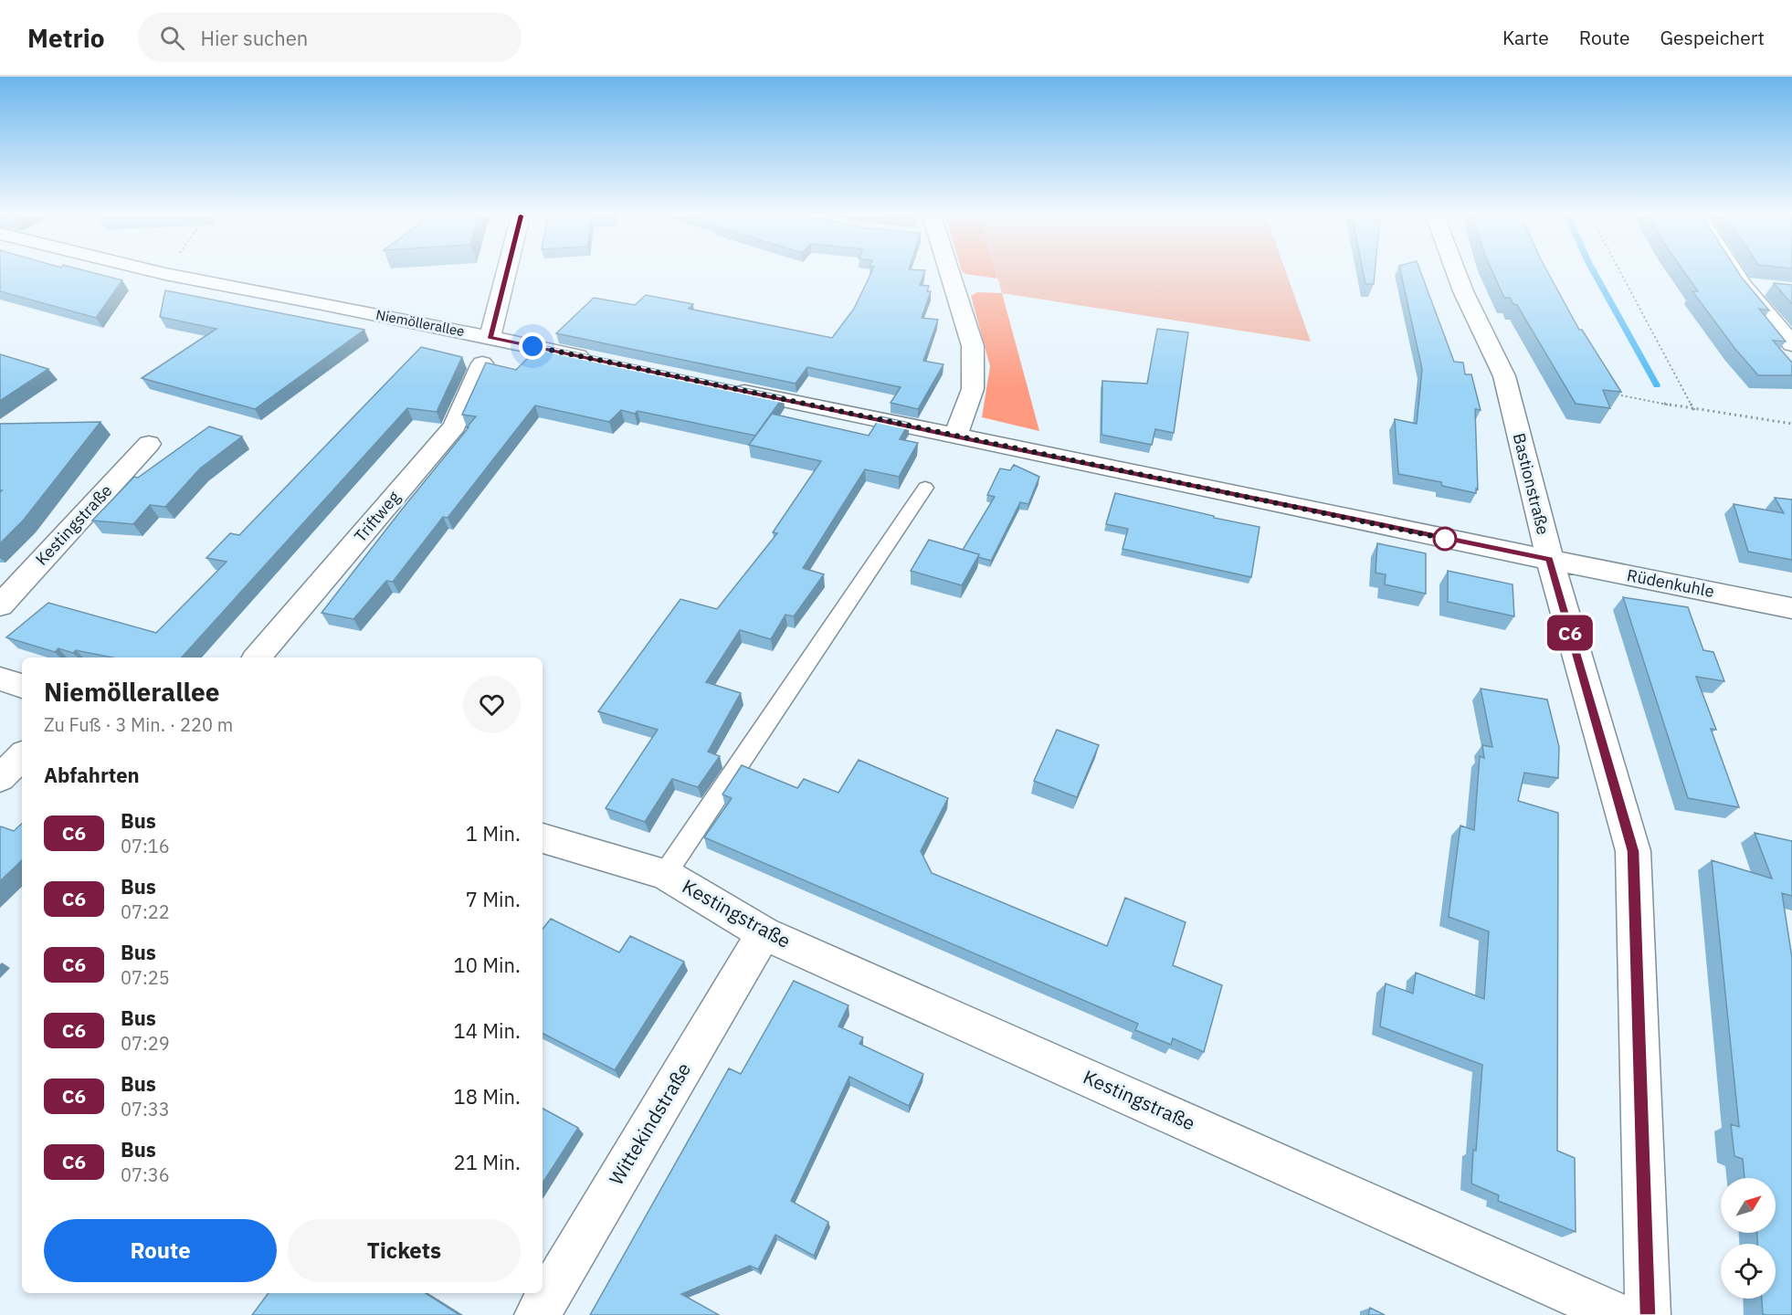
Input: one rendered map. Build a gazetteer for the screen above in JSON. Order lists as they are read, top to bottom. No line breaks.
{"streets":{"street":["Niemöllerallee","Bastionstraße","Triftweg","Kestingstraße","Rüdenkuhle","Wittekindstraße"]},"crossings":[["Bastionstraße","Rüdenkuhle"],["Kestingstraße","Wittekindstraße"]],"lines":["bus line C6"],"north":"top right","page":{"header":"Metrio","search":"Hier suchen","nav":["Karte","Route","Gespeichert"],"on_map":"C6","heading":[["Niemöllerallee","Zu Fuß · 3 Min. · 220 m"],"Abfahrten"],"list":[{"mark":"C6","name":"Bus","note":"07:16","value":"1 Min."},{"mark":"C6","name":"Bus","note":"07:22","value":"7 Min."},{"mark":"C6","name":"Bus","note":"07:25","value":"10 Min."},{"mark":"C6","name":"Bus","note":"07:29","value":"14 Min."},{"mark":"C6","name":"Bus","note":"07:33","value":"18 Min."},{"mark":"C6","name":"Bus","note":"07:36","value":"21 Min."}],"buttons":["Route","Tickets"]}}
